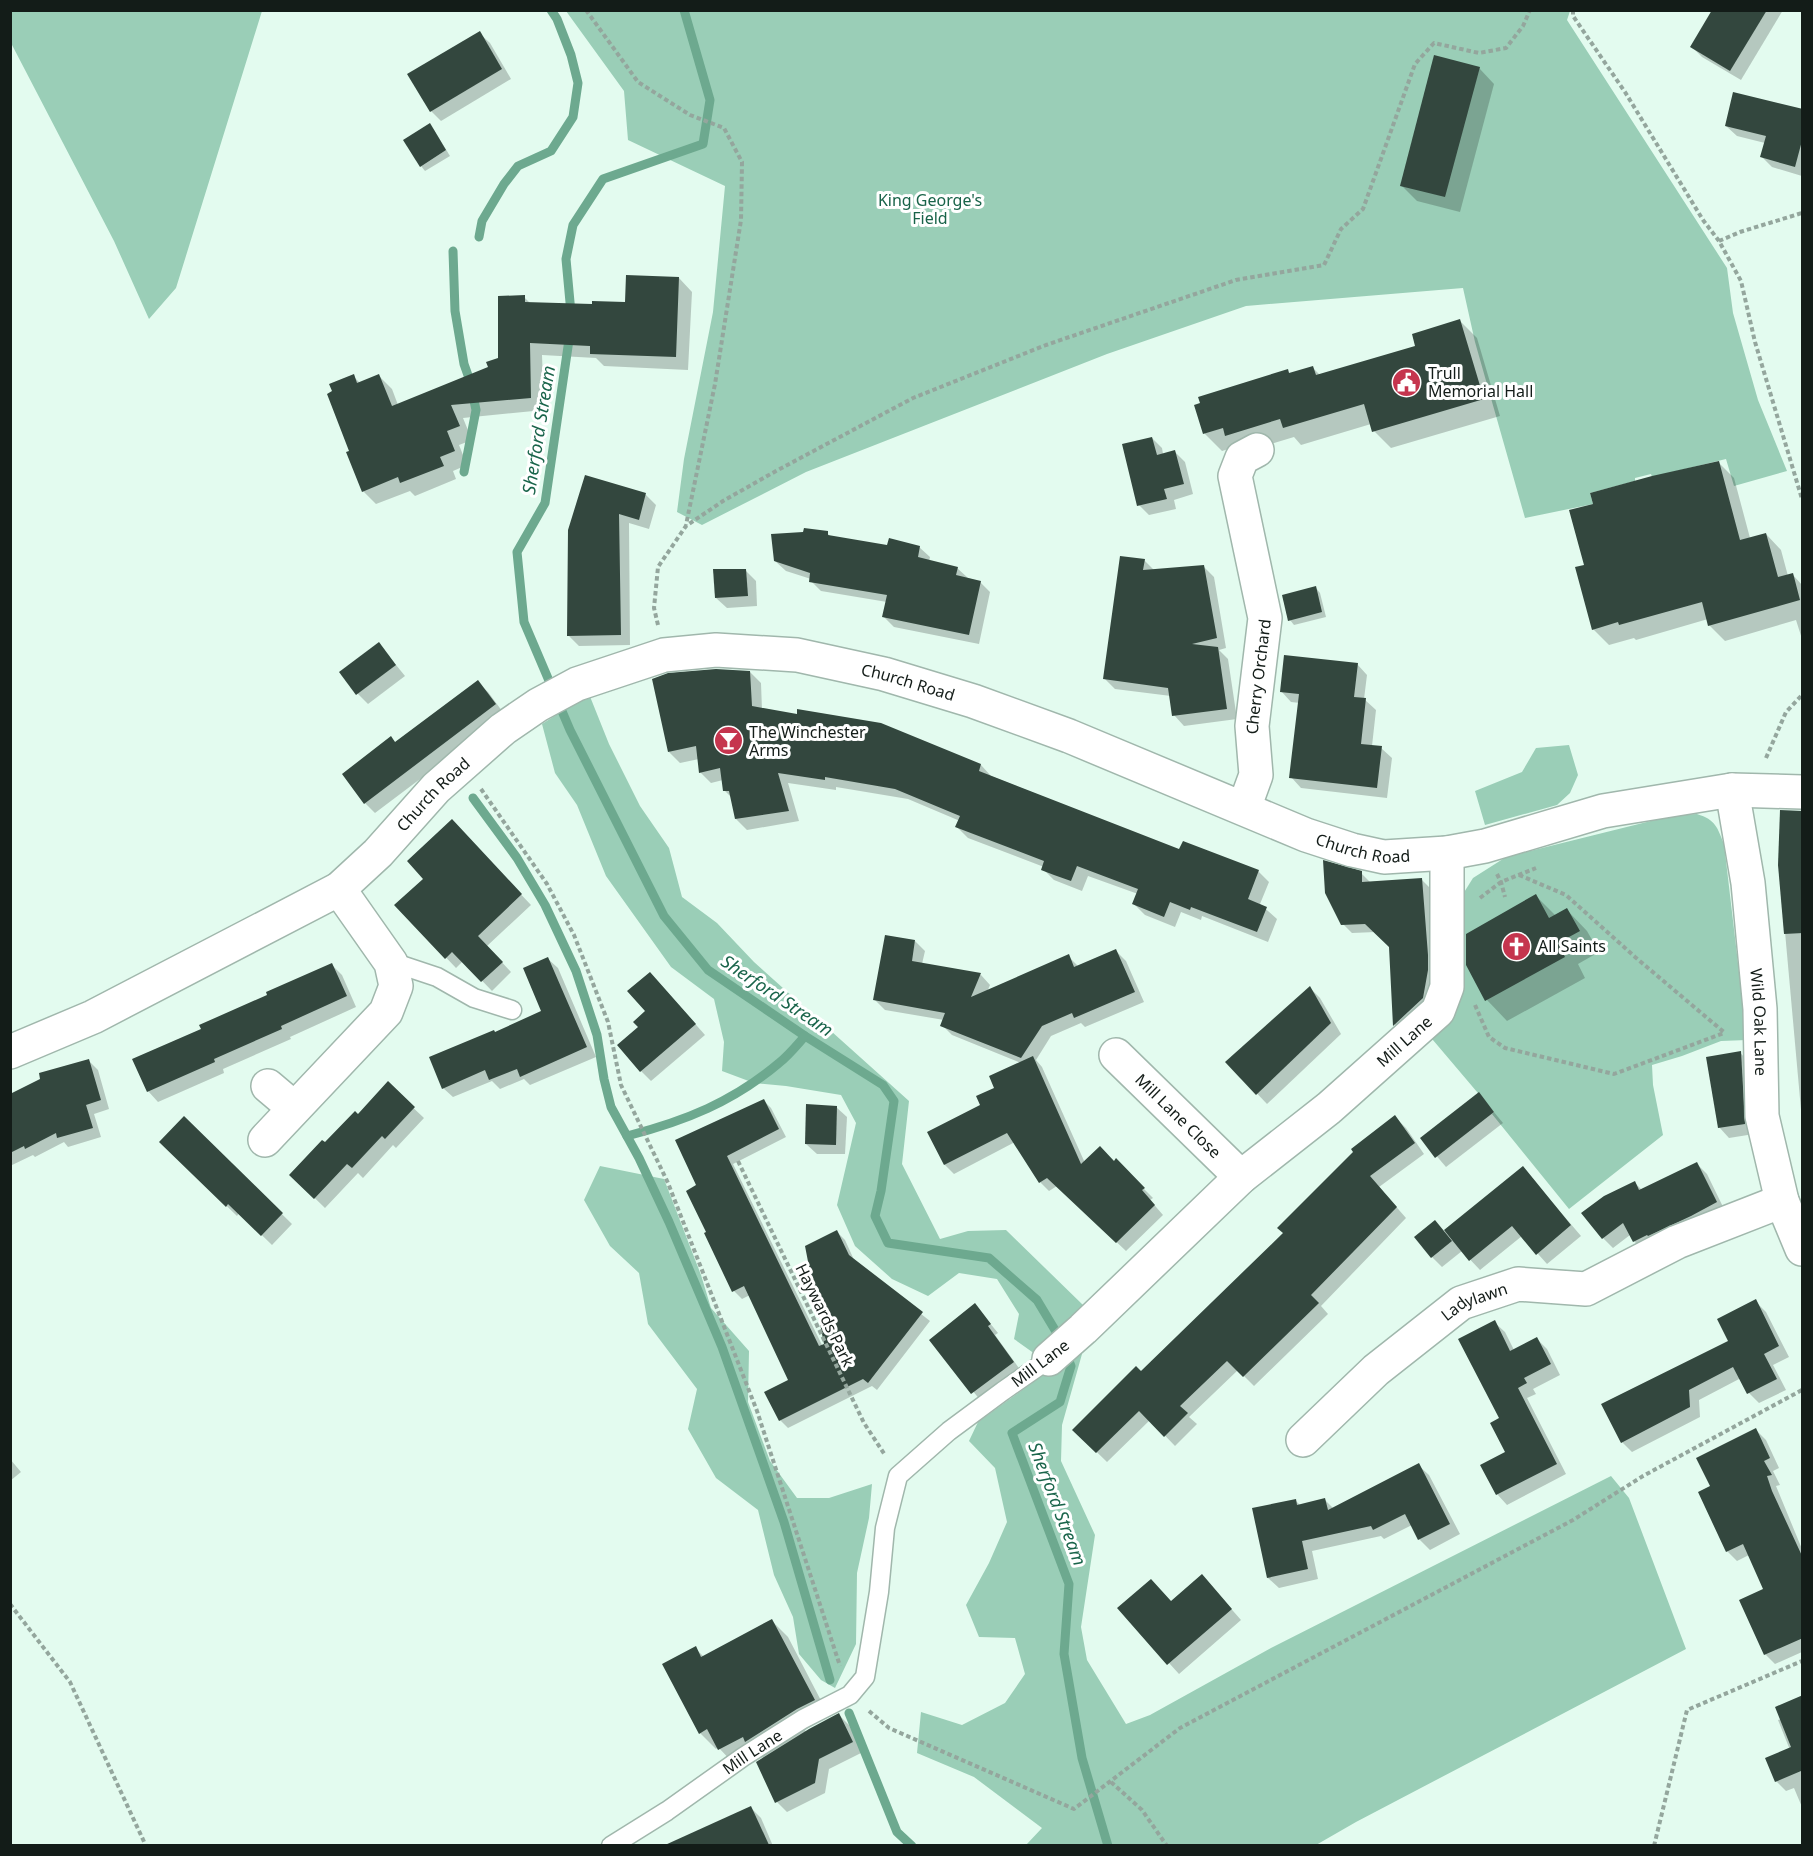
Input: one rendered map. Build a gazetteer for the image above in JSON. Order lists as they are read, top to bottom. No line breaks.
{"streets":{"street":["Cherry Orchard","Church Road","Wild Oak Lane","Mill Lane","Mill Lane Close","Ladylawn"],"path":["Haywards Park"]},"crossings":[["Cherry Orchard","Church Road"],["Church Road","Wild Oak Lane"],["Church Road","Mill Lane"],["Wild Oak Lane","Ladylawn"],["Mill Lane","Mill Lane Close"],["Mill Lane","Haywards Park"]],"water":["Sherford Stream"],"parks":["King George's Field"],"places":{"public building":["Trull Memorial Hall"],"bar":["The Winchester Arms"],"church":["All Saints"]}}
